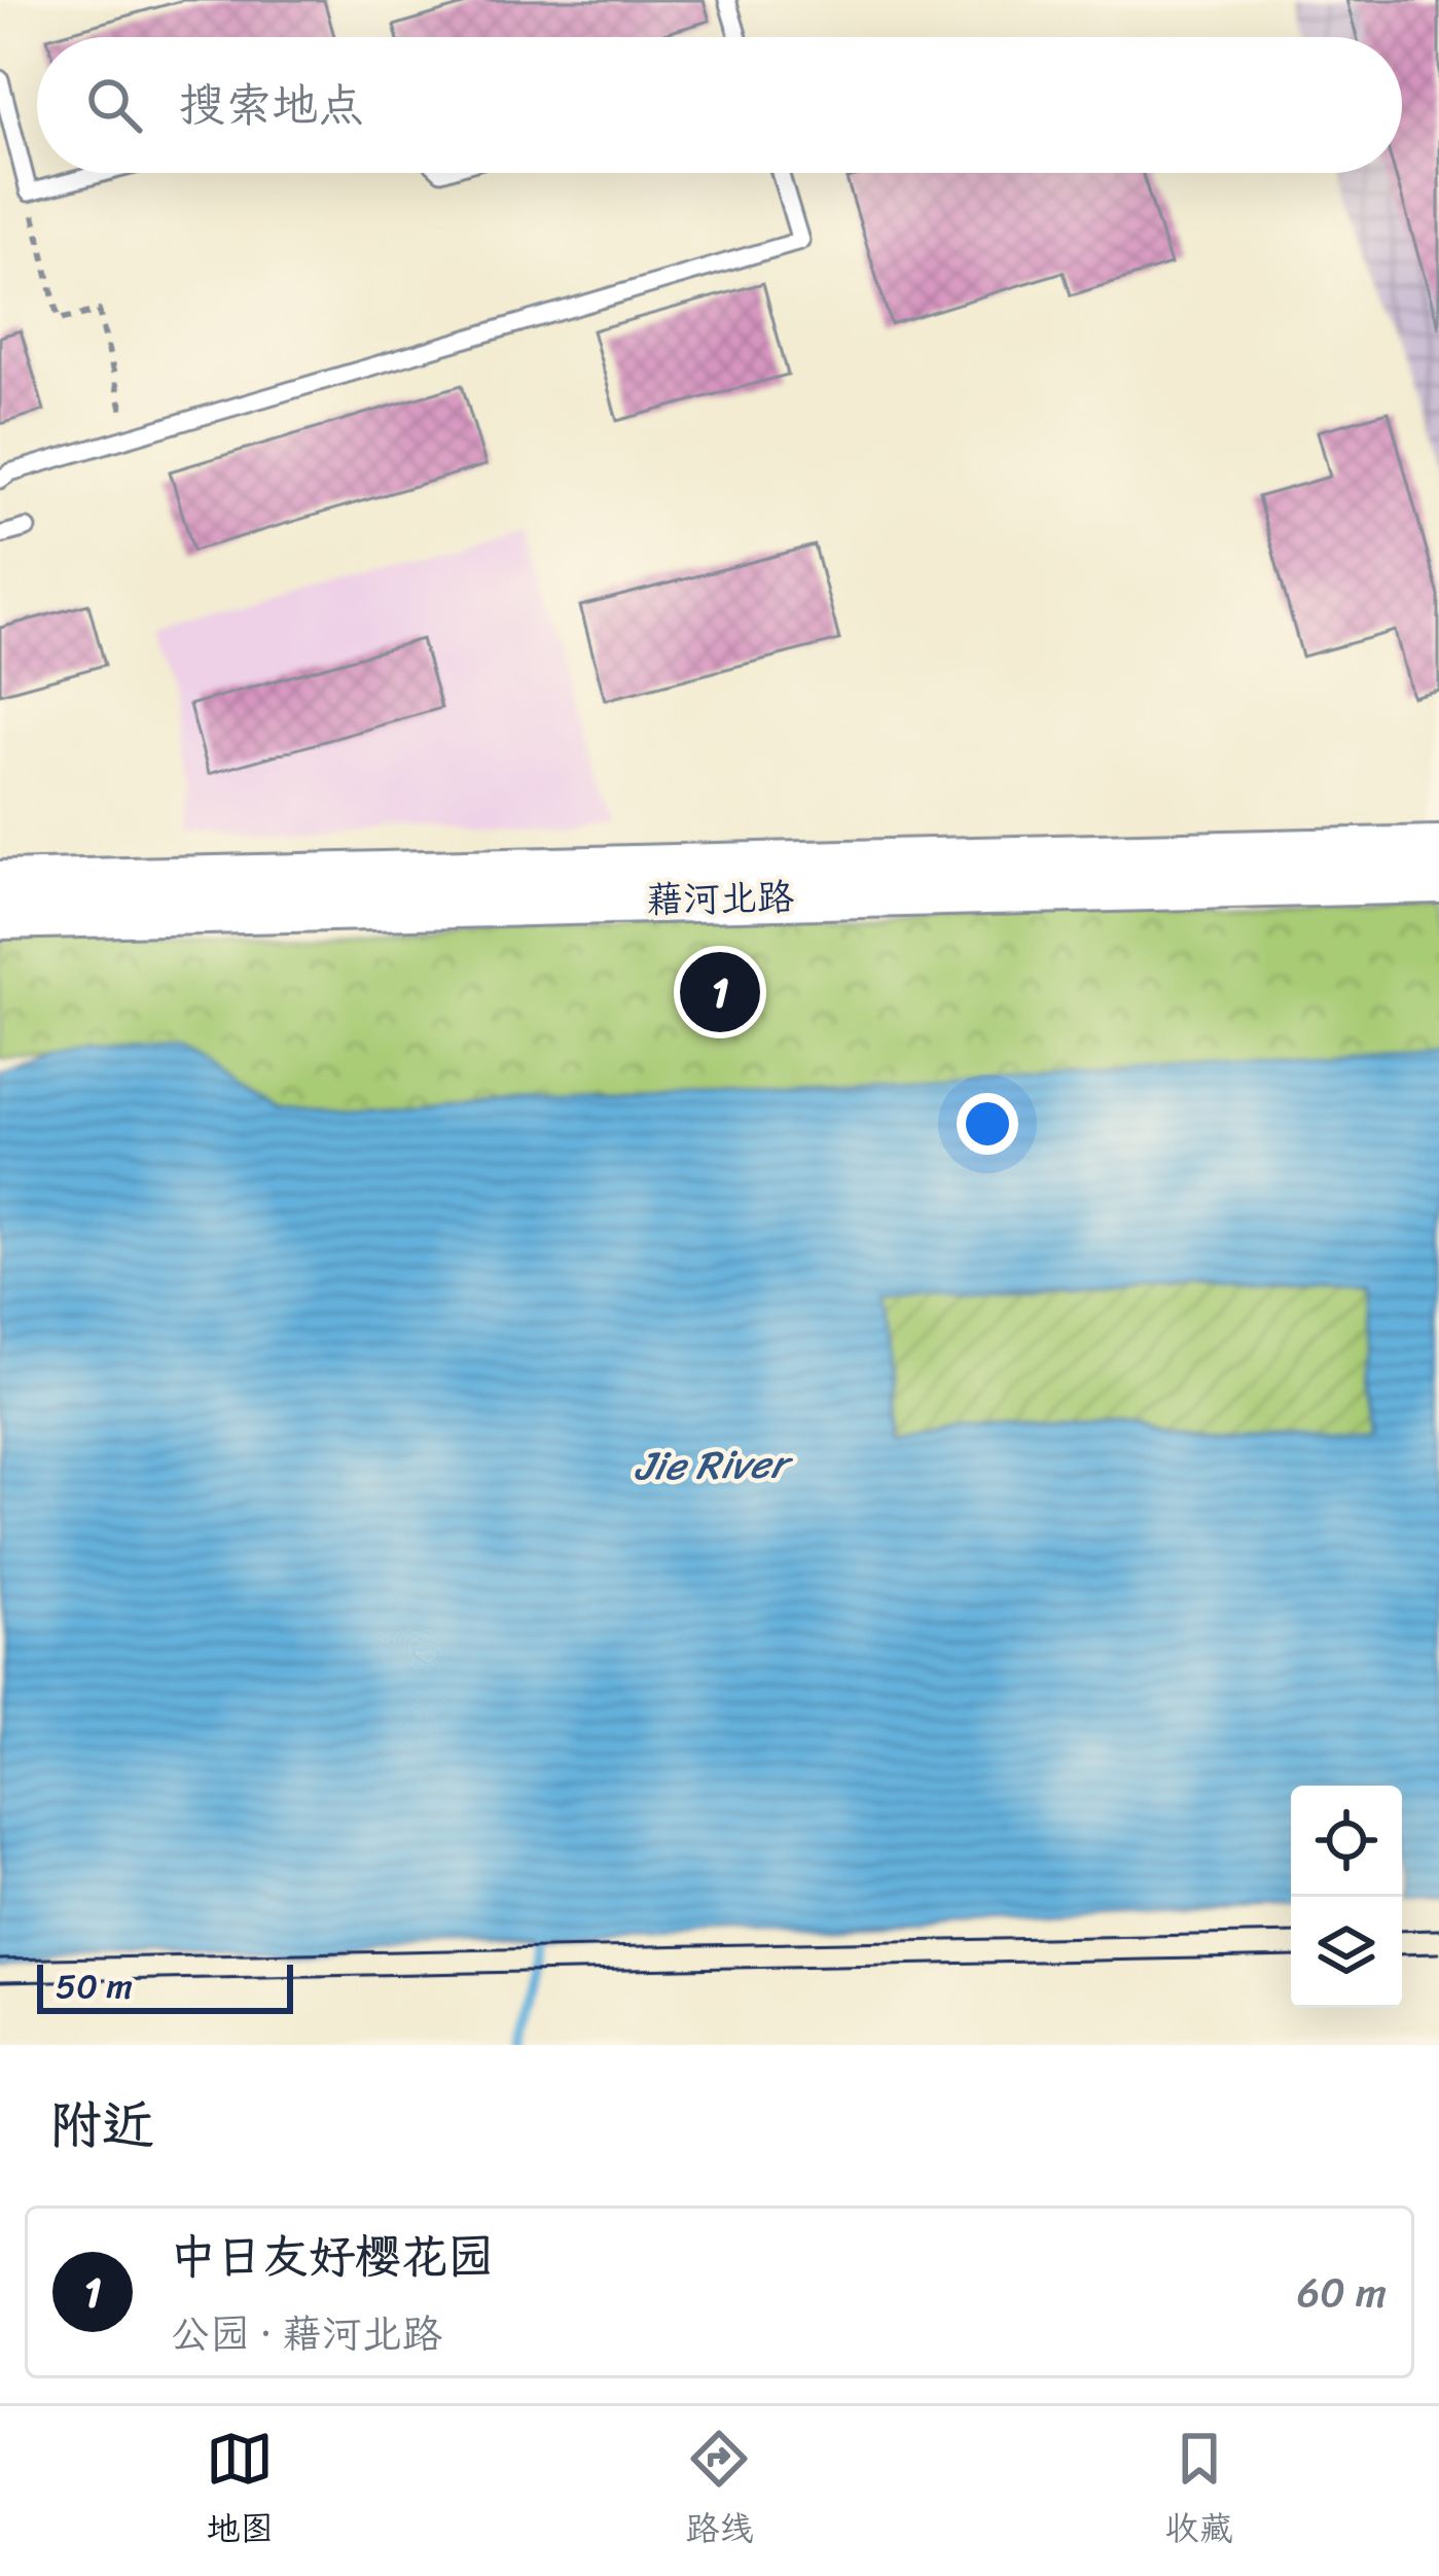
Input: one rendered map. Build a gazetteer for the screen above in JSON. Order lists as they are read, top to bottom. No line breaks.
{"streets":{"main road":["藉河北路"]},"water":["Jie River"],"scale_bar":"50 m","page":{"search":"搜索地点","pins":"1","scale":"50 m","heading":"附近","list":[{"mark":"1","name":"中日友好樱花园","note":"公园 · 藉河北路","value":"60 m"}],"nav":["地图","路线","收藏"]}}
